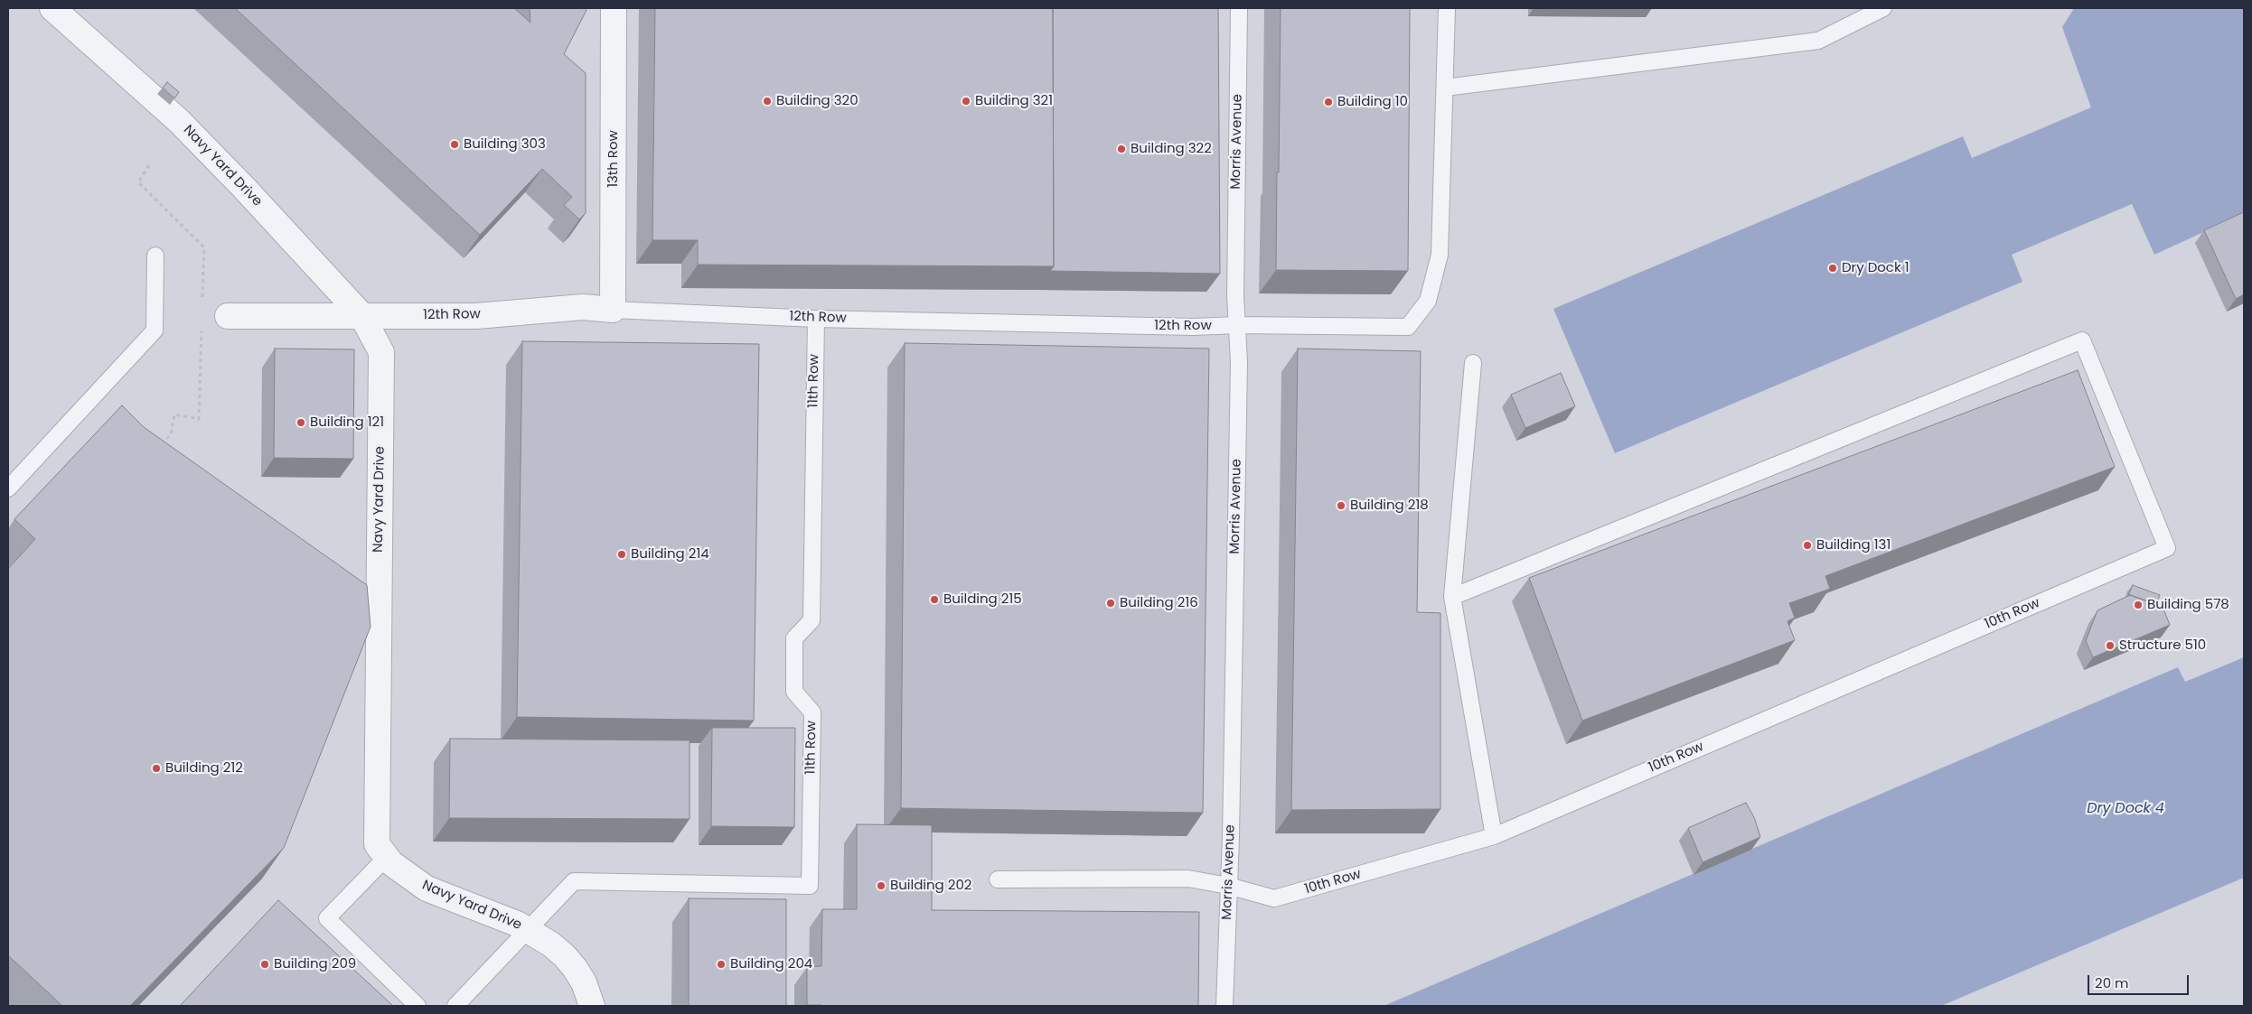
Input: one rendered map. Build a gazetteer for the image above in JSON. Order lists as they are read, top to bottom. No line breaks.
{"streets":{"street":["13th Row","Navy Yard Drive","12th Row"],"lane":["Morris Avenue","11th Row","10th Row"]},"crossings":[["Morris Avenue","12th Row"],["Morris Avenue","10th Row"],["13th Row","12th Row"],["Navy Yard Drive","12th Row"],["Navy Yard Drive","11th Row"],["12th Row","11th Row"]],"water":["Dry Dock 4"],"places":["Building 320","Building 321","Building 10","Building 303","Building 322","Dry Dock 1","Building 121","Building 218","Building 131","Building 214","Building 215","Building 216","Building 578","Structure 510","Building 212","Building 202","Building 209","Building 204"],"scale_bar":"20 m"}
